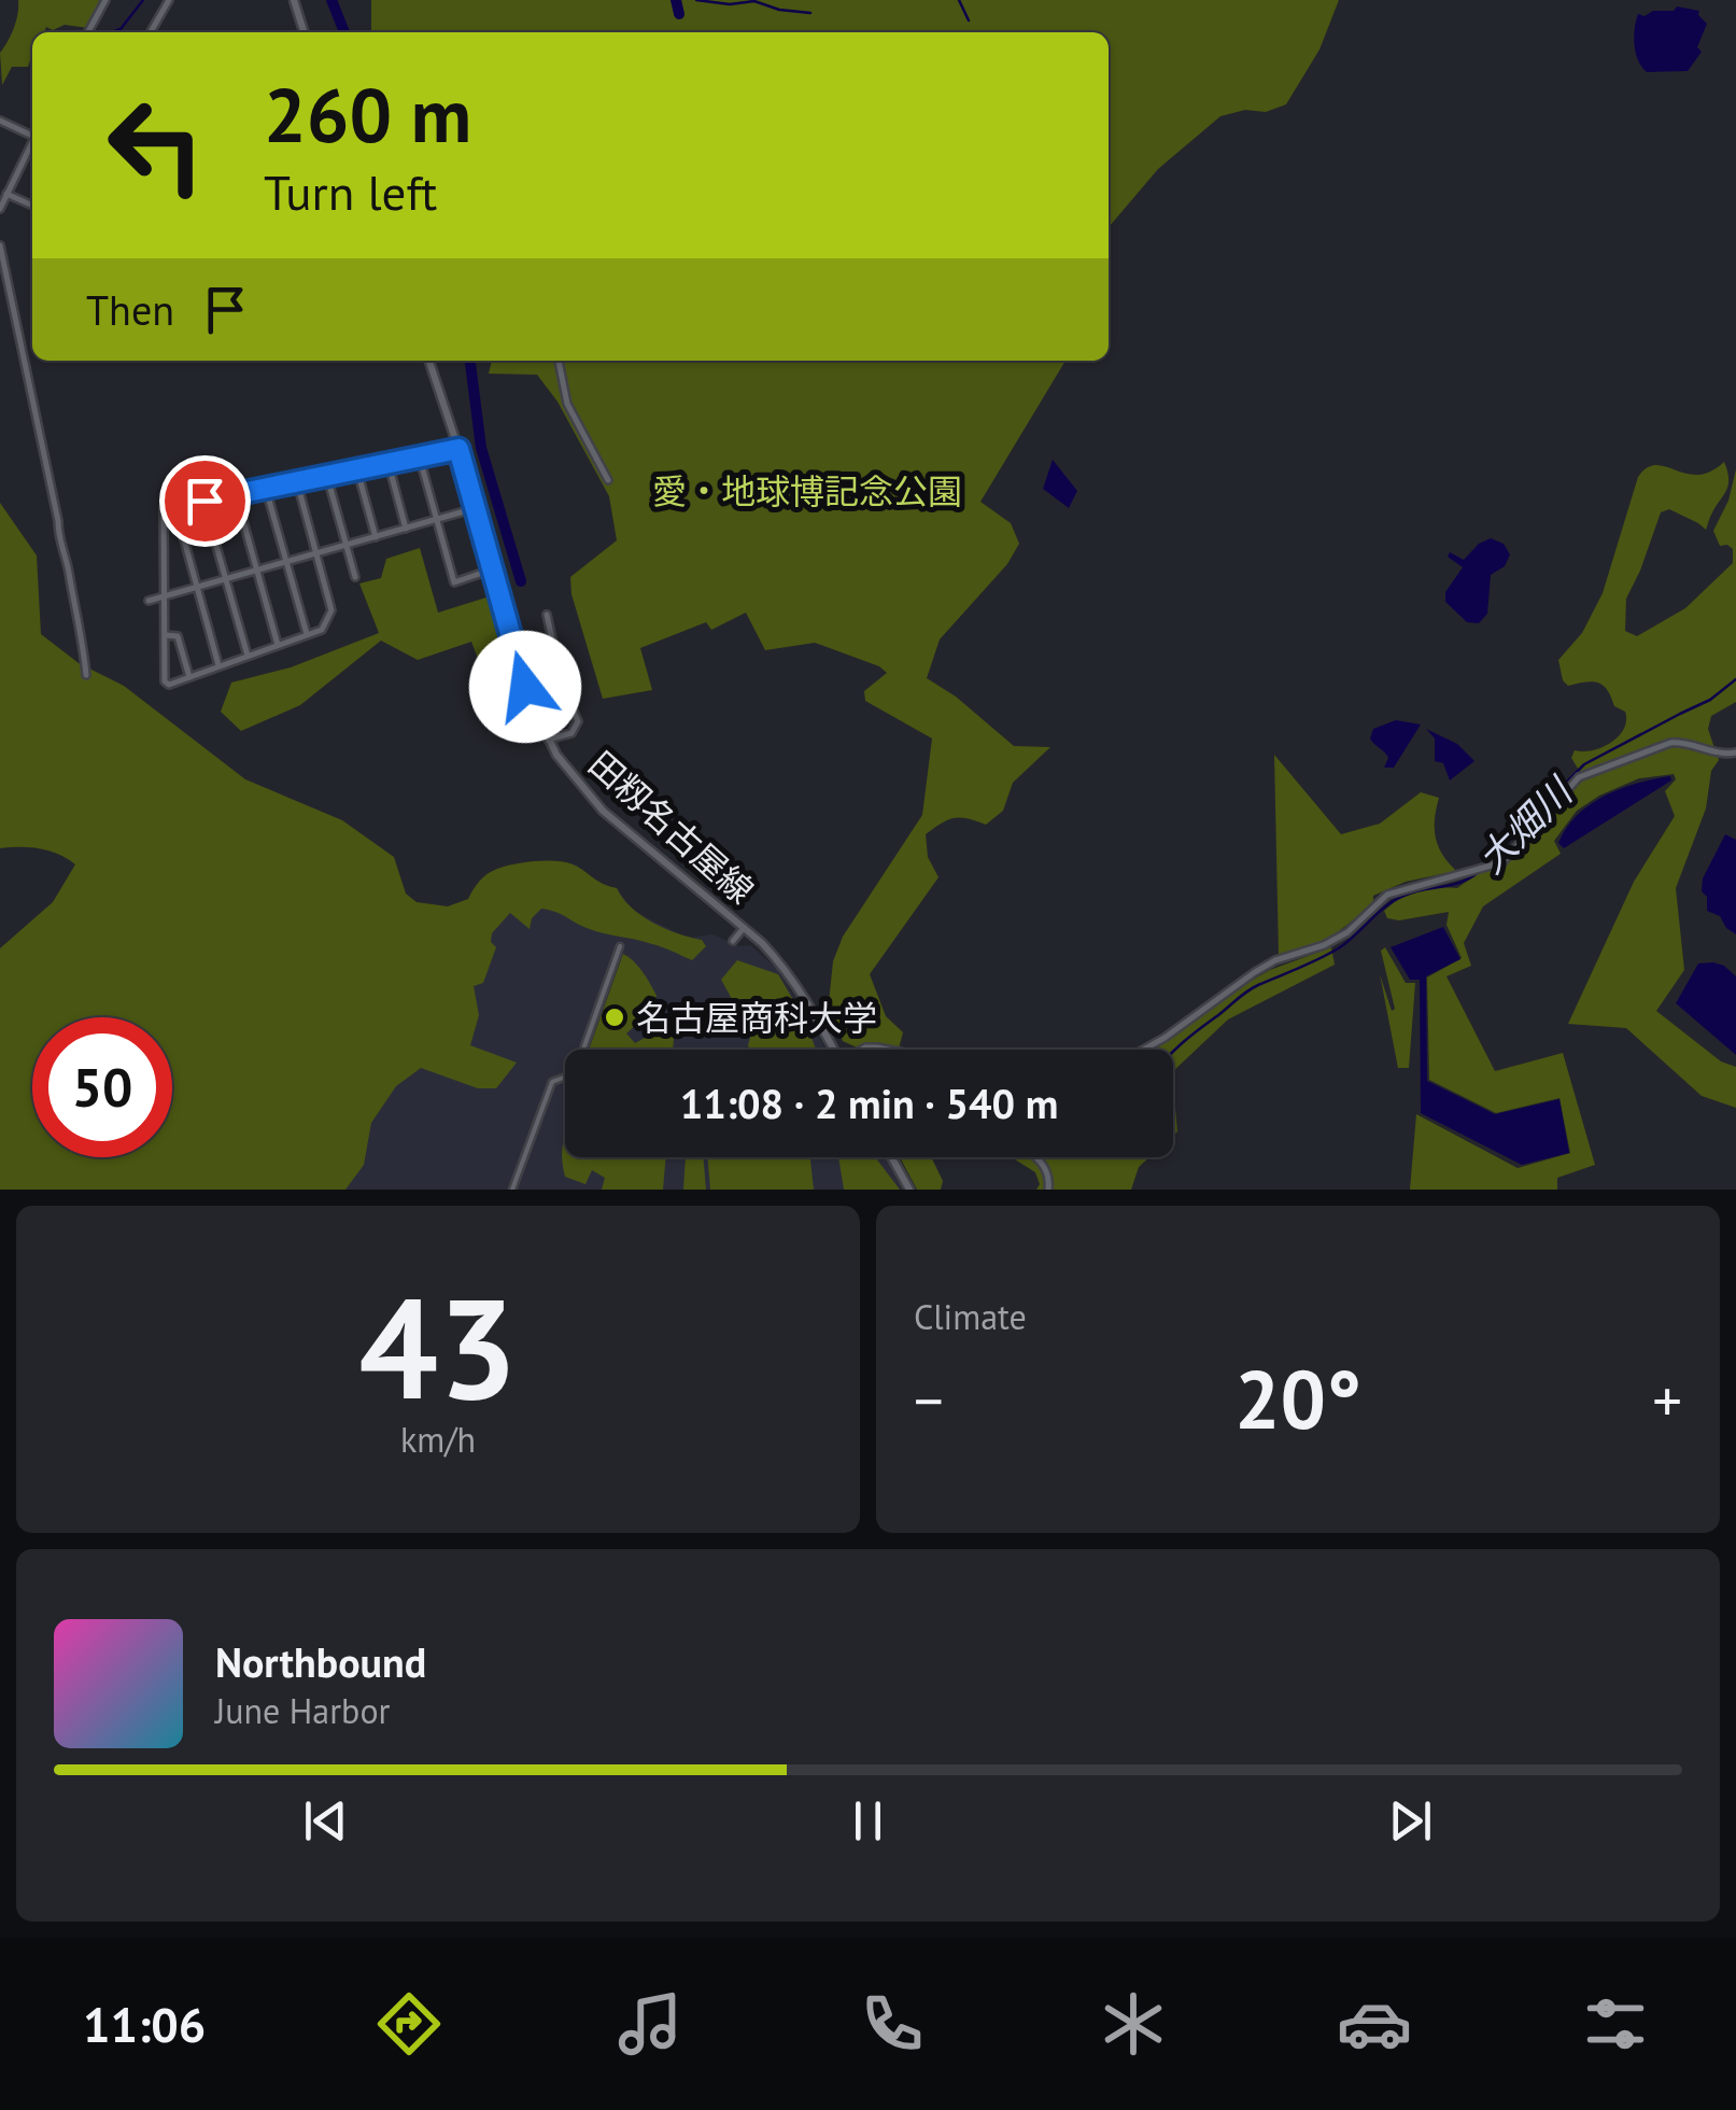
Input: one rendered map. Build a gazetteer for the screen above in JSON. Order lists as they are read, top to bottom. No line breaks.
{"streets":{"main road":["田籾名古屋線"]},"water":["大畑川"],"parks":["愛・地球博記念公園"],"places":["名古屋商科大学"],"page":{"turn":["260 m","Turn left"],"then":"Then","limit":"50","trip":"11:08 · 2 min · 540 m","tile":[["43","km/h"],"Climate"],"heat":["−","20°","+"],"song":["Northbound","June Harbor"],"tabs":"11:06"}}
